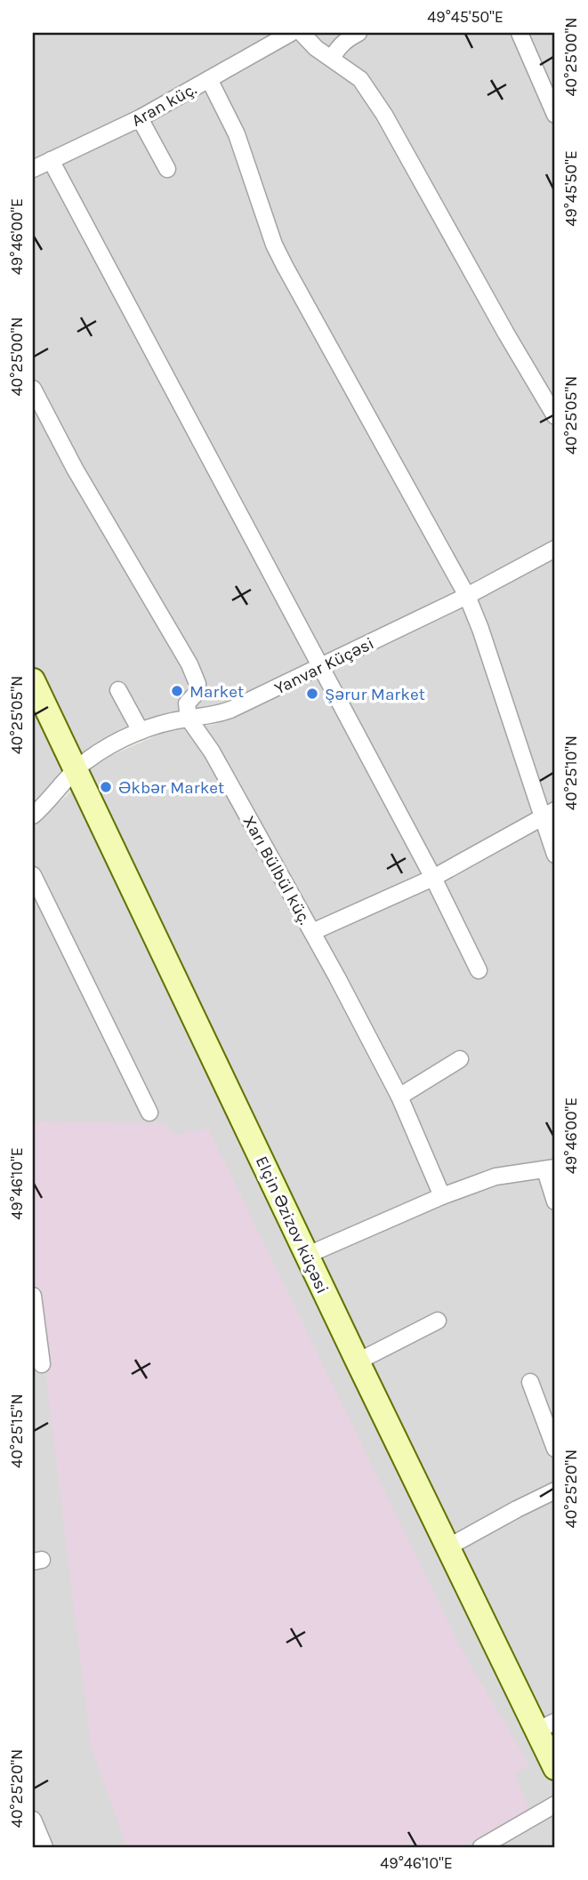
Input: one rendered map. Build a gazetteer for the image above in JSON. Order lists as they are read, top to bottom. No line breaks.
{"streets":{"street":["Aran küç.","Yanvar Küçəsi","Xarı Bülbül küç.","Elçin Əzizov küçəsi"]},"crossings":[["Yanvar Küçəsi","Xarı Bülbül küç."],["Yanvar Küçəsi","Elçin Əzizov küçəsi"]],"places":["Market","Şərur Market","Əkbər Market"],"coordinates":["49°45'50\"E","40°25'00\"N","49°46'00\"E","40°25'05\"N","40°25'10\"N","49°46'10\"E","40°25'15\"N","40°25'20\"N"]}
